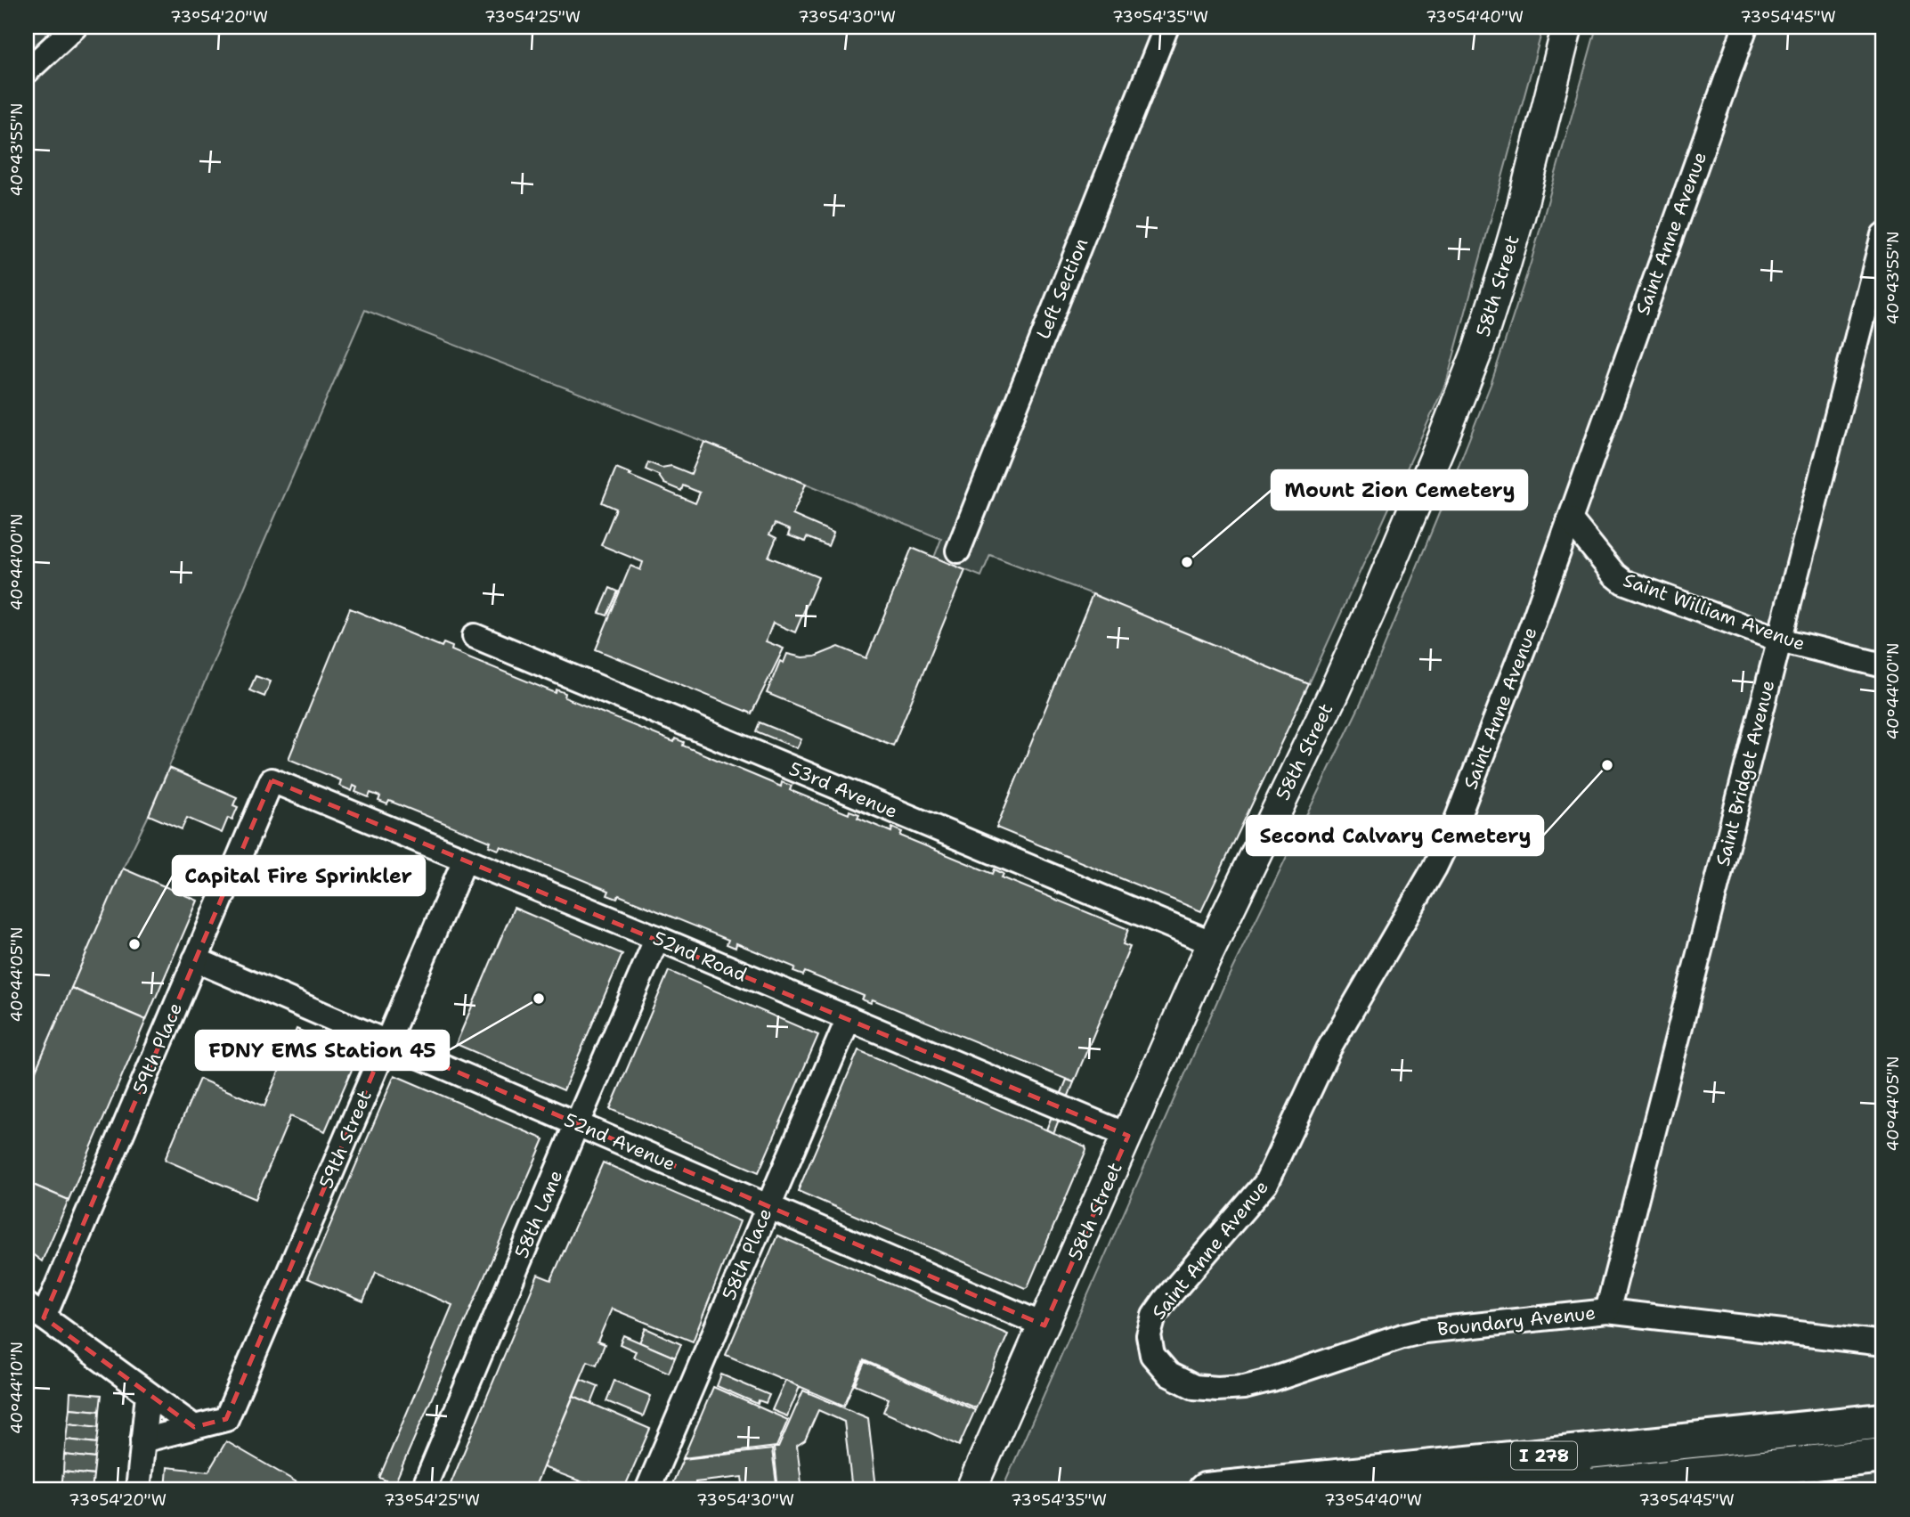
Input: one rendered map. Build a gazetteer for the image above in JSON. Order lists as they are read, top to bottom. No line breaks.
{"streets":{"highway":["I 278"],"main road":["58th Street"],"street":["Saint Anne Avenue","Left Section","Saint William Avenue","Saint Bridget Avenue","53rd Avenue","52nd Road","59th Place","59th Street","52nd Avenue","58th Lane","58th Place","Boundary Avenue"]},"crossings":[["Saint Anne Avenue","Saint William Avenue"],["Saint Anne Avenue","Boundary Avenue"],["58th Street","53rd Avenue"],["58th Street","52nd Road"],["58th Street","52nd Avenue"],["Saint William Avenue","Saint Bridget Avenue"],["Saint Bridget Avenue","Boundary Avenue"],["52nd Road","59th Place"],["52nd Road","59th Street"],["52nd Road","58th Lane"],["52nd Road","58th Place"],["59th Place","52nd Avenue"],["59th Street","52nd Avenue"],["52nd Avenue","58th Lane"],["52nd Avenue","58th Place"]],"places":["Mount Zion Cemetery","Second Calvary Cemetery","Capital Fire Sprinkler","FDNY EMS Station 45"],"coordinates":["73°54'20\"W","73°54'25\"W","73°54'30\"W","73°54'35\"W","73°54'40\"W","73°54'45\"W","40°43'55\"N","40°44'00\"N","40°44'05\"N","40°44'10\"N"]}
